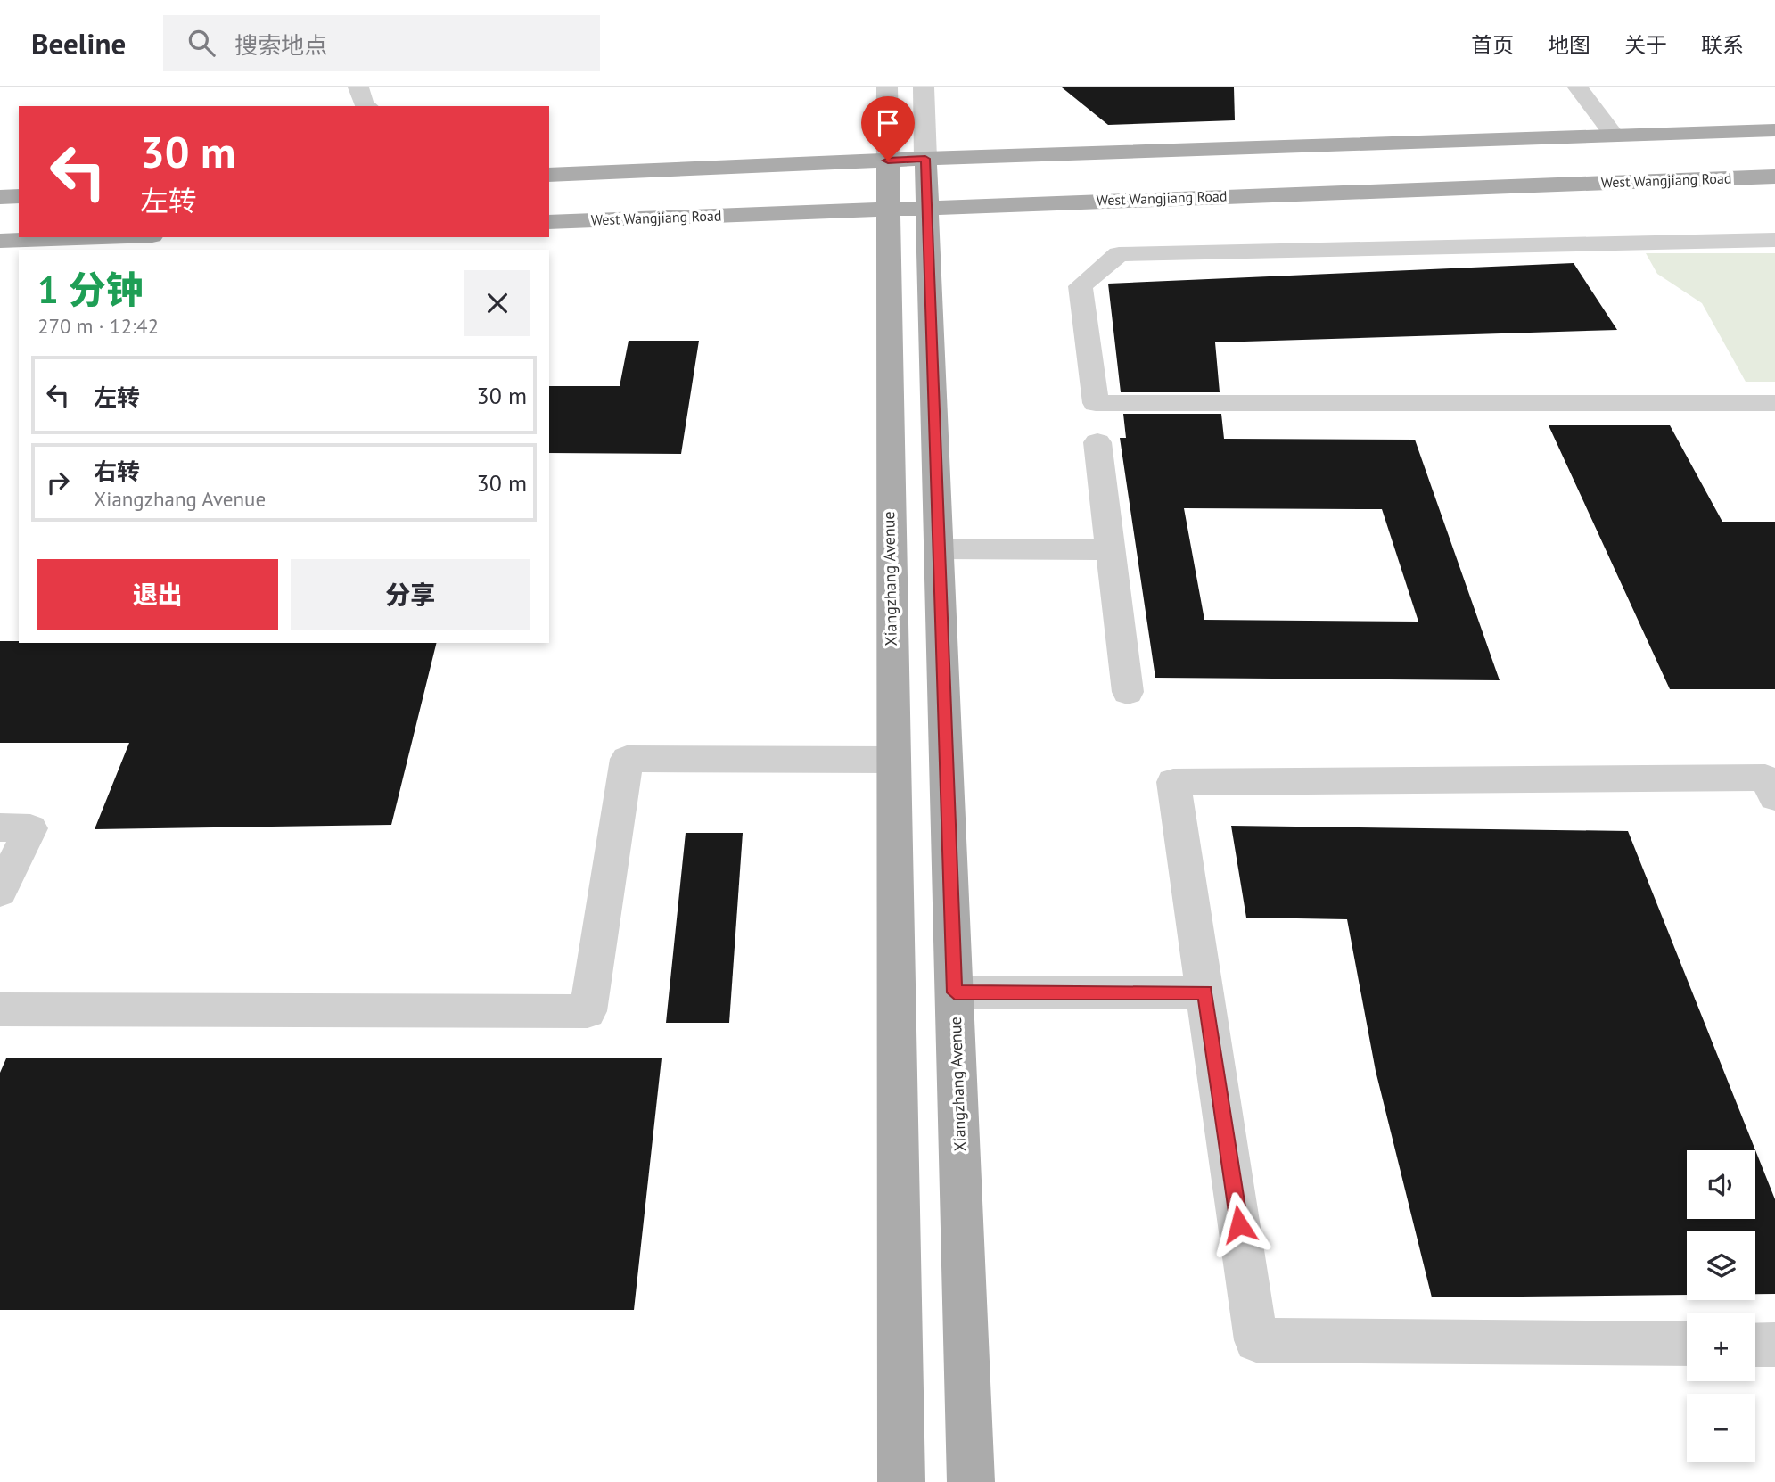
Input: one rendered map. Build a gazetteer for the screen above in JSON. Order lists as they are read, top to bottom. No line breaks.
{"streets":{"main road":["West Wangjiang Road","Xiangzhang Avenue"]},"crossings":[["West Wangjiang Road","Xiangzhang Avenue"]],"page":{"header":"Beeline","search":"搜索地点","nav":["首页","地图","关于","联系"],"turn":["30 m","左转"],"heading":["1 分钟","270 m · 12:42"],"list":[{"name":"左转","value":"30 m"},{"name":"右转","note":"Xiangzhang Avenue","value":"30 m"}],"buttons":["退出","分享"],"map_buttons":["+","−"]}}
